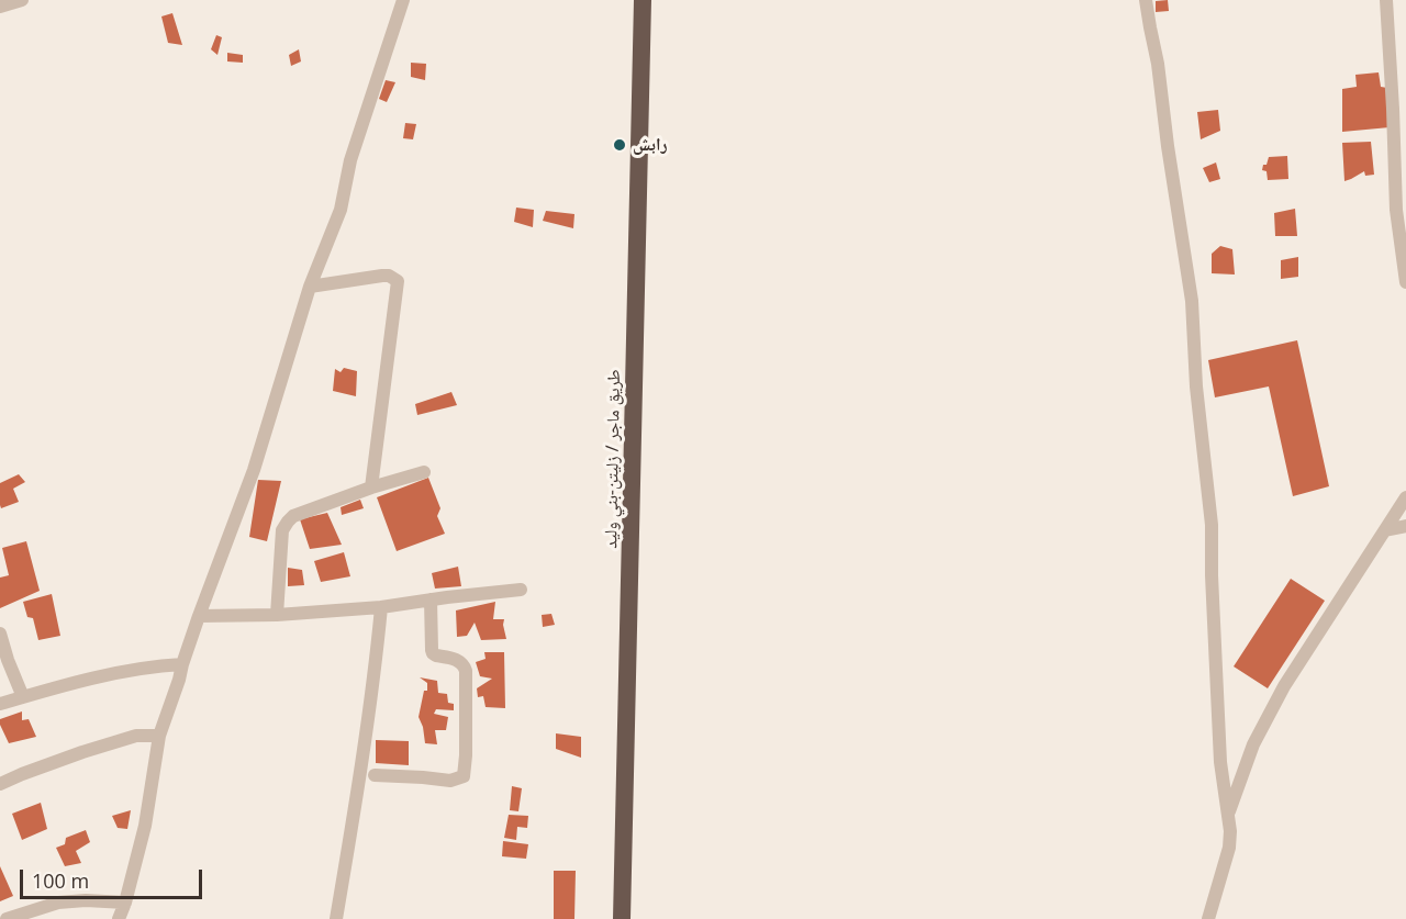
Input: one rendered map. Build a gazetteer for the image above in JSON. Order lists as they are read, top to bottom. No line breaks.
{"streets":{"highway":["طريق ماجر / زليتن-بني وليد"]},"places":["رابش"],"scale_bar":"100 m"}
